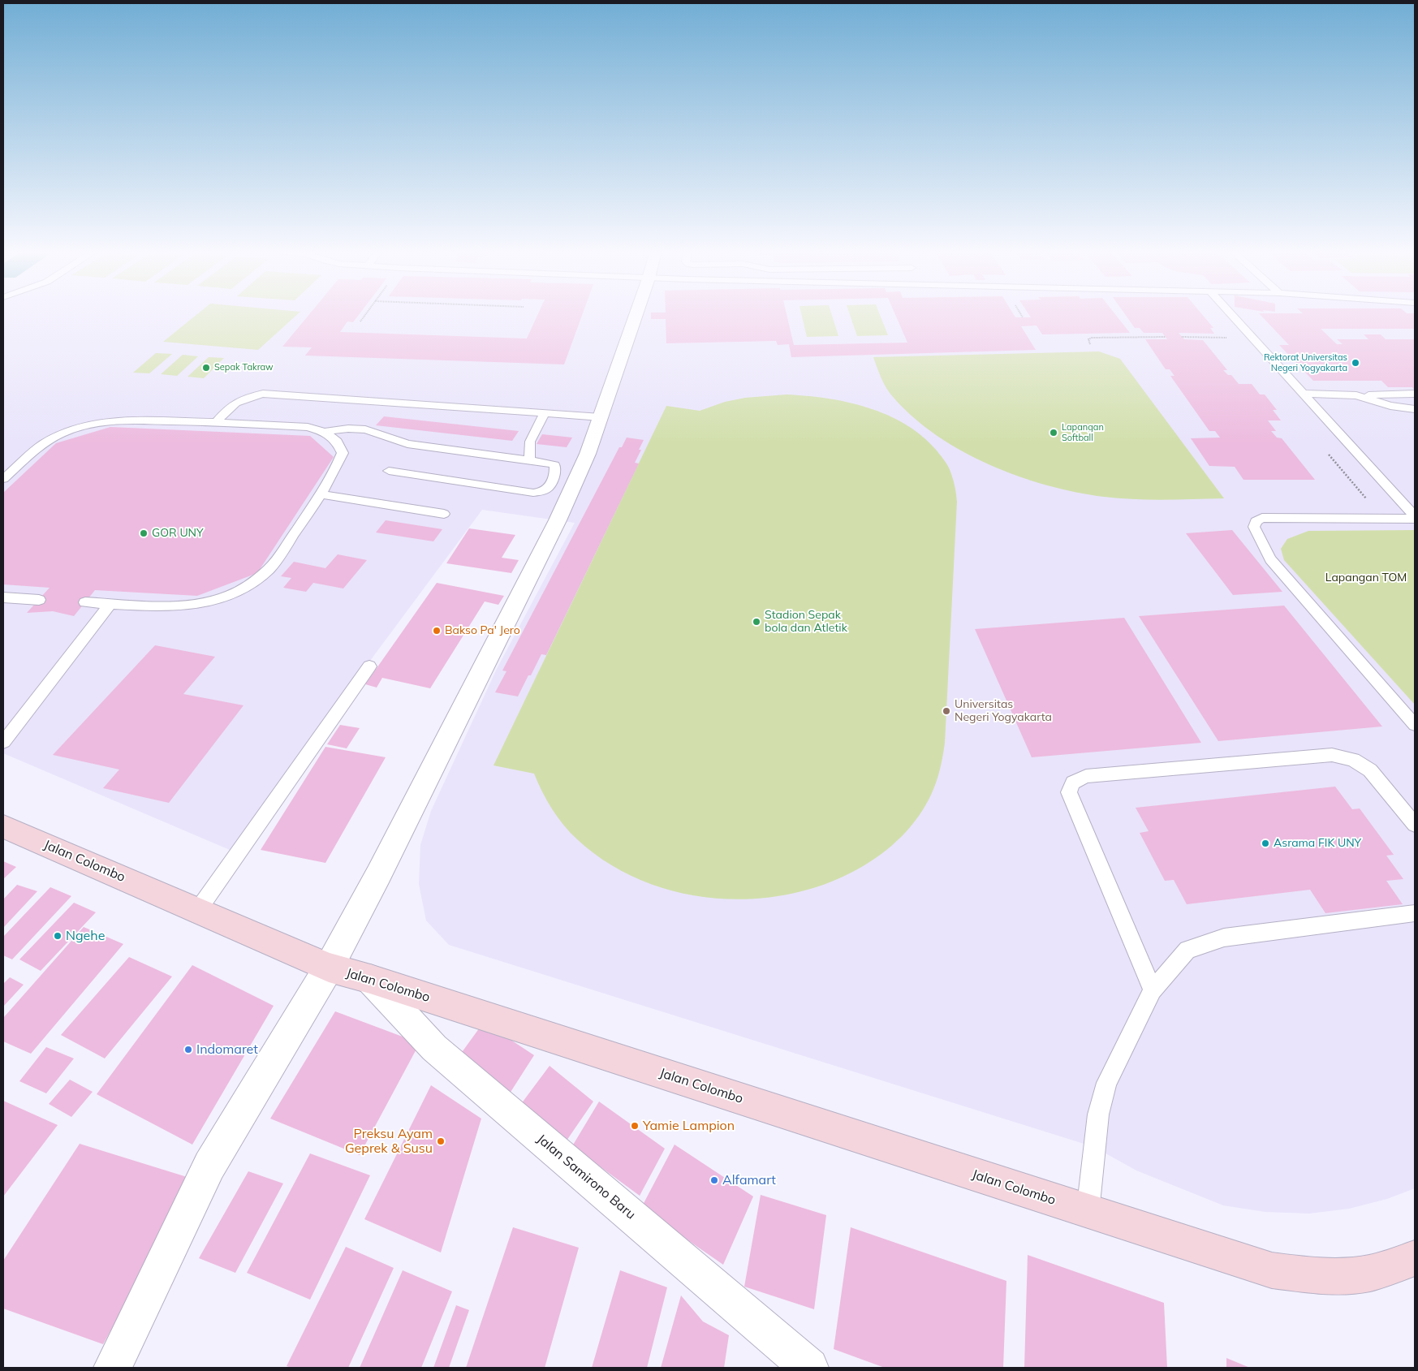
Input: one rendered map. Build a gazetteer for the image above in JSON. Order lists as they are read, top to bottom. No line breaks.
{"streets":{"main road":["Jalan Colombo"],"street":["Jalan Samirono Baru"]},"crossings":[["Jalan Colombo","Jalan Samirono Baru"]],"parks":["Lapangan TOM"],"places":["Rektorat Universitas Negeri Yogyakarta","Sepak Takraw","Lapangan Softball","GOR UNY","Stadion Sepak bola dan Atletik","Bakso Pa' Jero","Universitas Negeri Yogyakarta","Asrama FIK UNY","Ngehe","Indomaret","Yamie Lampion","Preksu Ayam Geprek & Susu","Alfamart"]}
